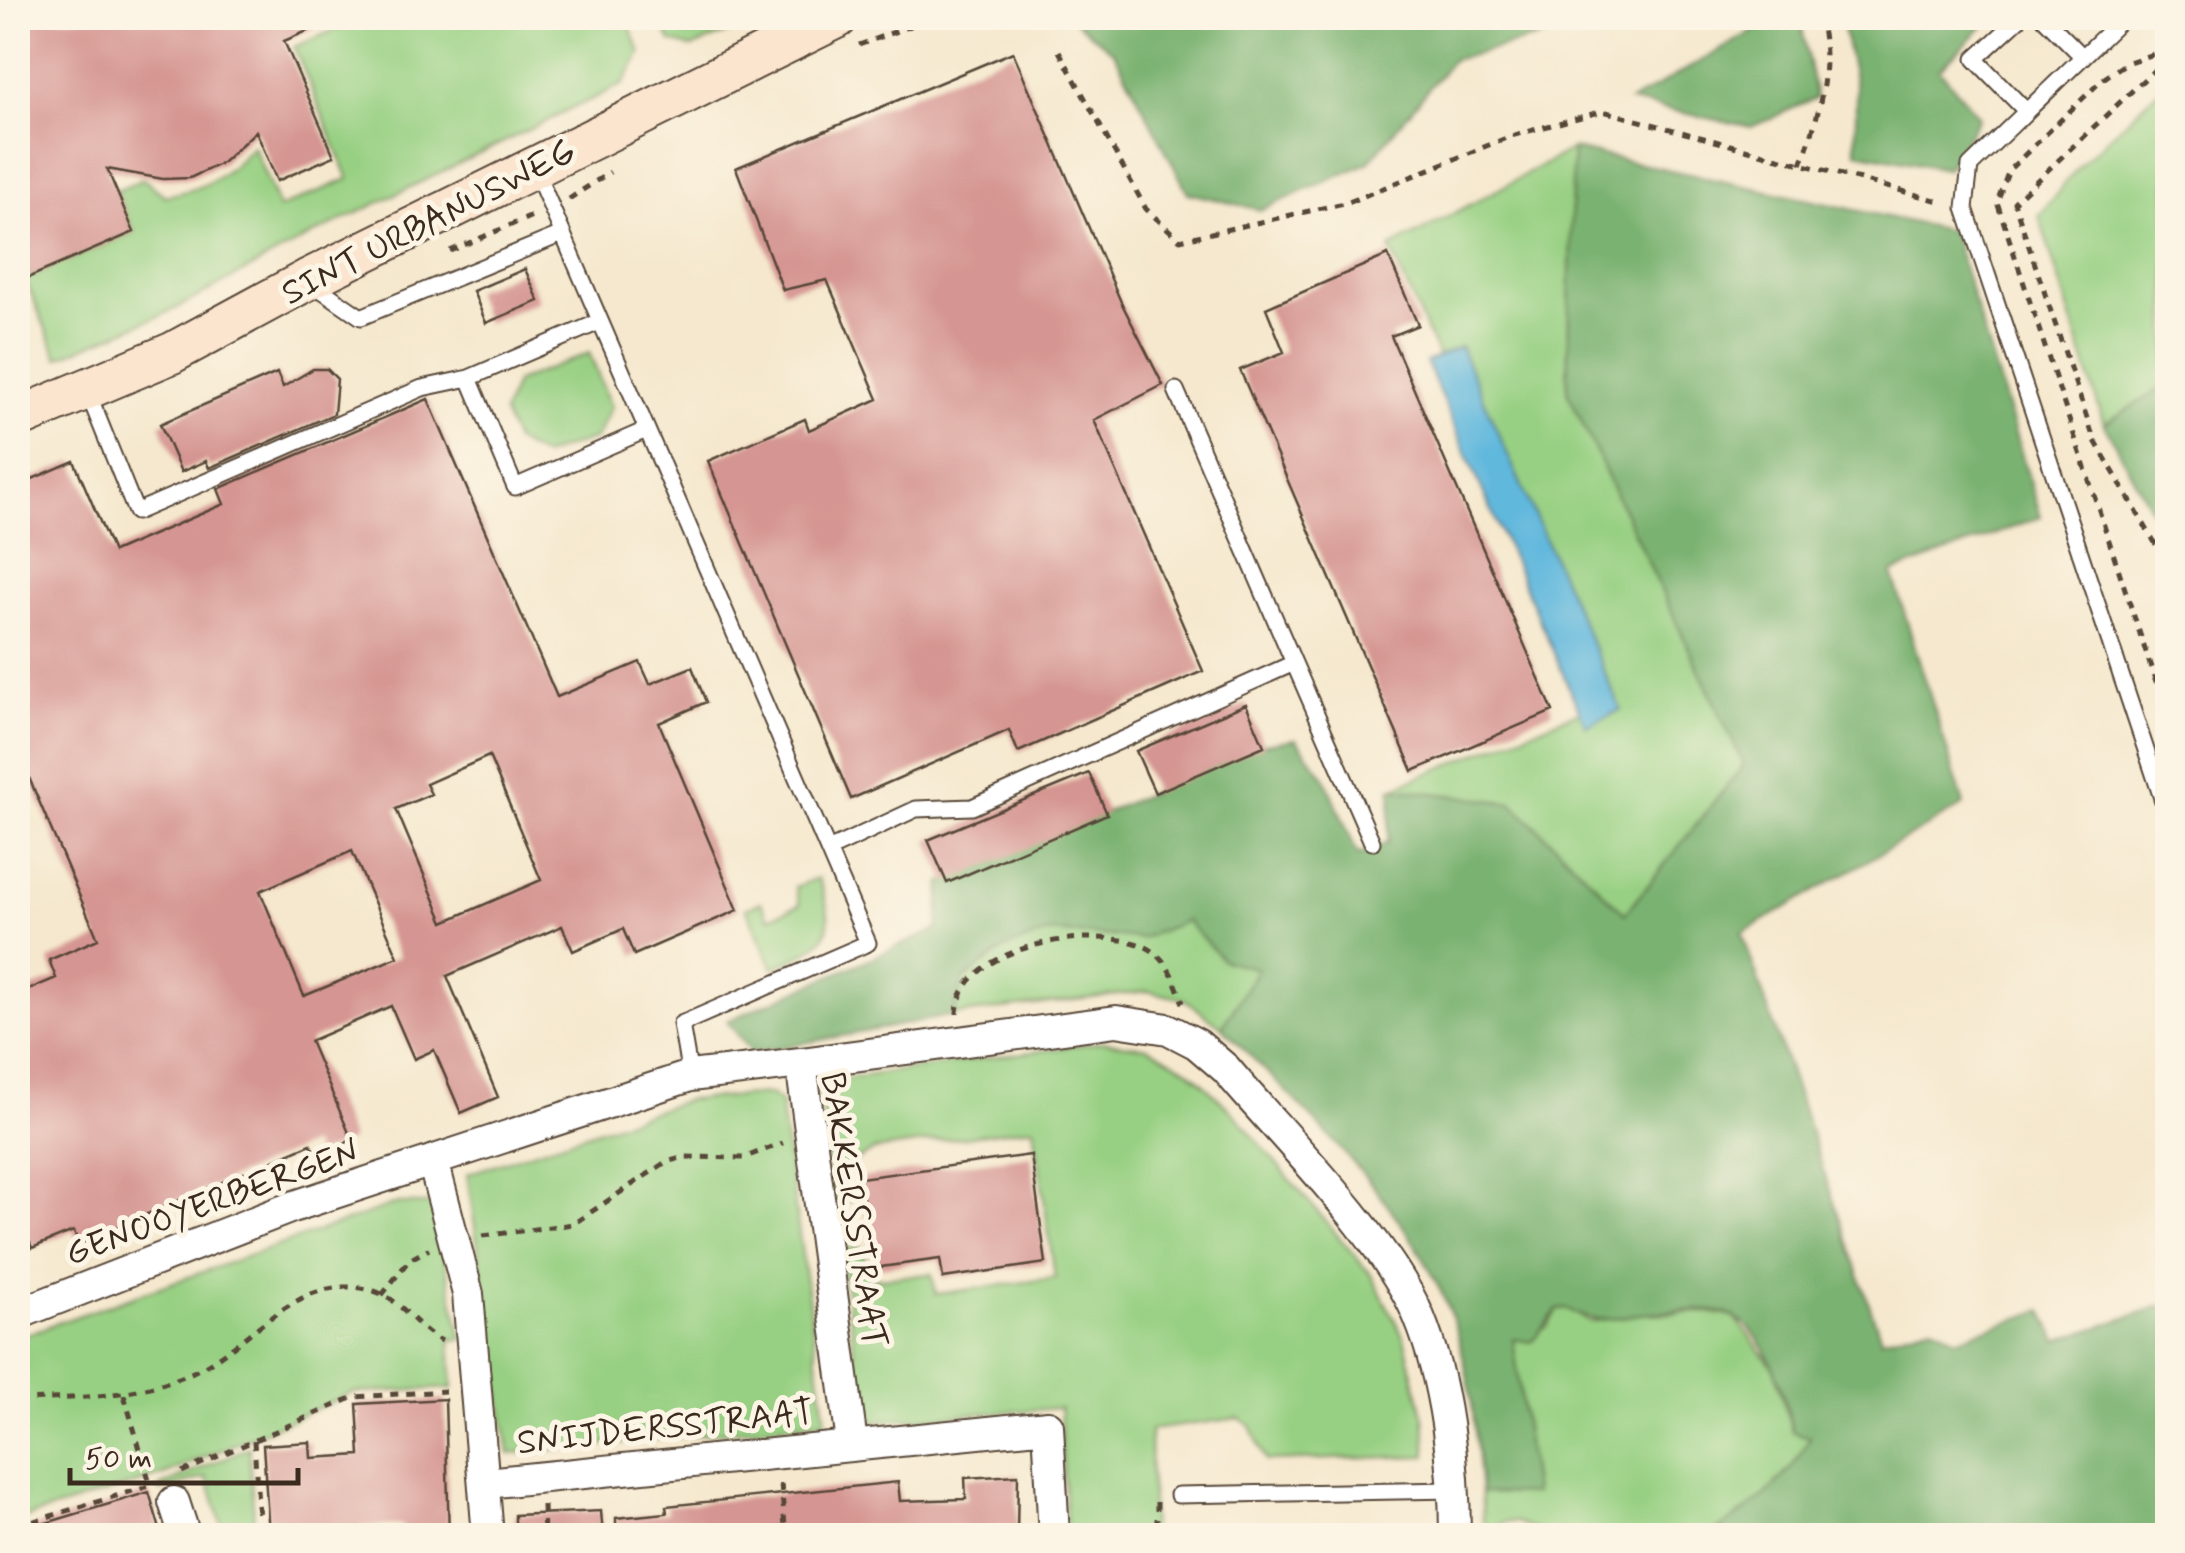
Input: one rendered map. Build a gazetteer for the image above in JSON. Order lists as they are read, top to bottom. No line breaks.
{"streets":{"street":["SINT URBANUSWEG","GENOOYERBERGEN","BAKKERSSTRAAT","SNIJDERSSTRAAT"]},"crossings":[["GENOOYERBERGEN","BAKKERSSTRAAT"],["BAKKERSSTRAAT","SNIJDERSSTRAAT"]],"scale_bar":"50 m"}
